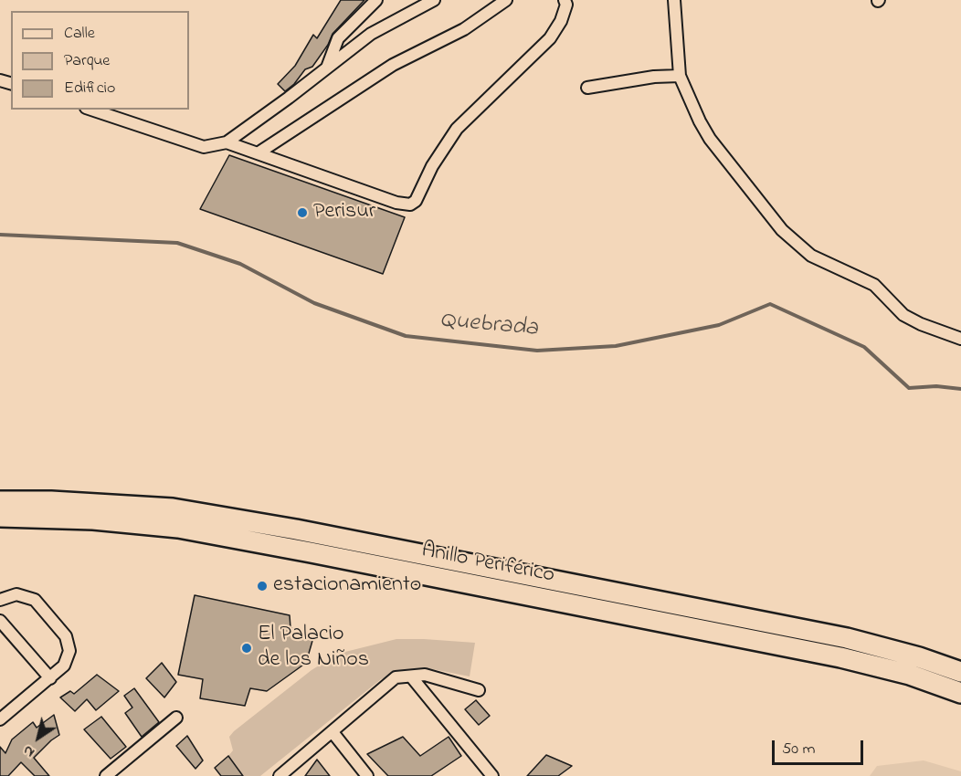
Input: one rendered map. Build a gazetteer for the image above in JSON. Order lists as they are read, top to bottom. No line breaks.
{"streets":{"highway":["Anillo Periférico"]},"water":["Quebrada"],"places":["Perisur","estacionamiento","El Palacio de los Niños"],"legend":["Calle","Parque","Edificio"],"scale_bar":"50 m","north":"bottom left"}
